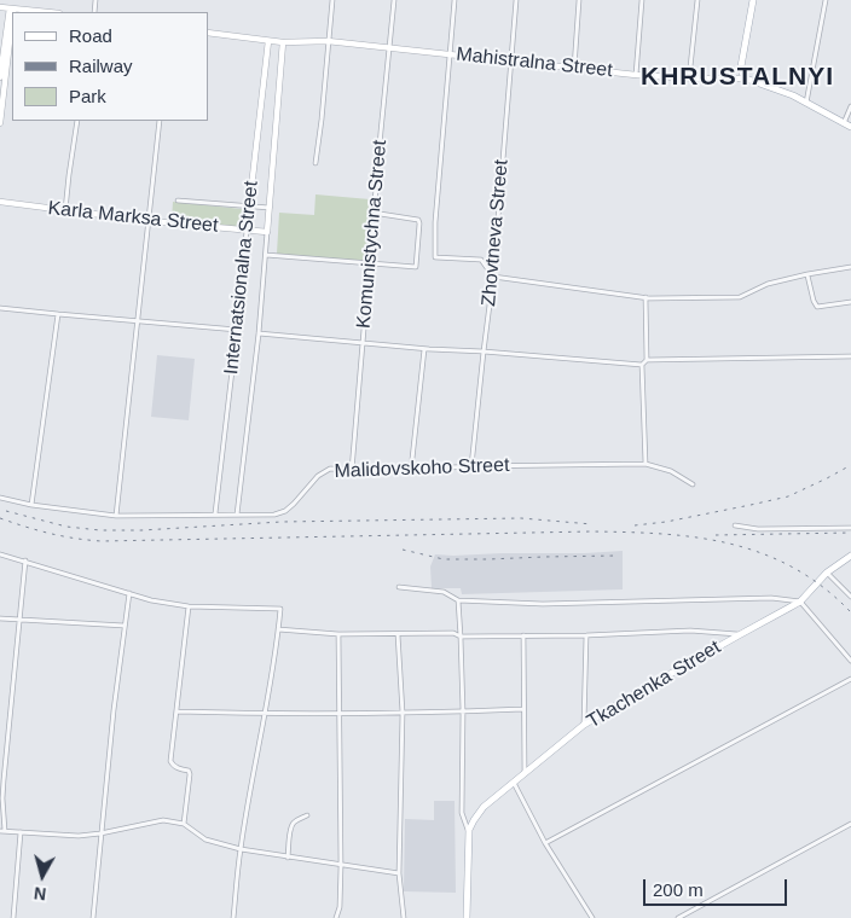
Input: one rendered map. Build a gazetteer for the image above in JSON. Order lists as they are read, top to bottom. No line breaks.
{"streets":{"main road":["Mahistralna Street","Tkachenka Street"],"street":["Karla Marksa Street","Zhovtneva Street","Komunistychna Street","Internatsionalna Street","Malidovskoho Street"]},"crossings":[["Mahistralna Street","Zhovtneva Street"],["Mahistralna Street","Komunistychna Street"],["Mahistralna Street","Internatsionalna Street"],["Karla Marksa Street","Internatsionalna Street"],["Zhovtneva Street","Malidovskoho Street"],["Komunistychna Street","Malidovskoho Street"],["Internatsionalna Street","Malidovskoho Street"]],"districts":["KHRUSTALNYI"],"legend":["Road","Railway","Park"],"scale_bar":"200 m","north":"bottom"}
